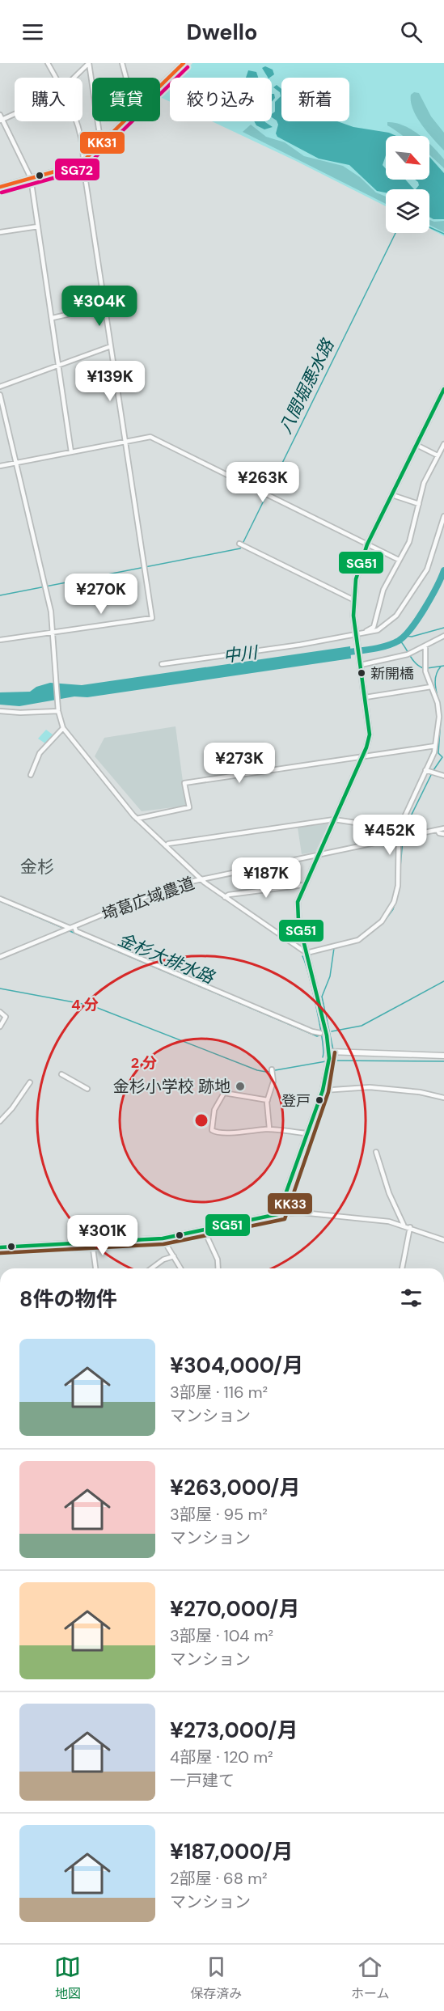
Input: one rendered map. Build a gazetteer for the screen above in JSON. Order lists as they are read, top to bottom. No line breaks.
{"streets":{"street":["埼葛広域農道"]},"districts":["金杉"],"water":["八間堀悪水路","中川","金杉大排水路"],"places":["新開橋","金杉小学校 跡地","登戸"],"lines":["transit line KK31","transit line SG72","transit line SG51","transit line KK33"],"north":"bottom right","page":{"header":"Dwello","chip":["購入","賃貸","絞り込み","新着"],"price":["¥304K","¥139K","¥263K","¥270K","¥273K","¥452K","¥187K","¥301K"],"heading":"8件の物件","list":[{"name":"¥304,000/月","note":"3部屋 · 116 m² · マンション"},{"name":"¥263,000/月","note":"3部屋 · 95 m² · マンション"},{"name":"¥270,000/月","note":"3部屋 · 104 m² · マンション"},{"name":"¥273,000/月","note":"4部屋 · 120 m² · 一戸建て"},{"name":"¥187,000/月","note":"2部屋 · 68 m² · マンション"}],"tabs":["地図","保存済み","ホーム"]},"rings":["4 分","2 分"]}
